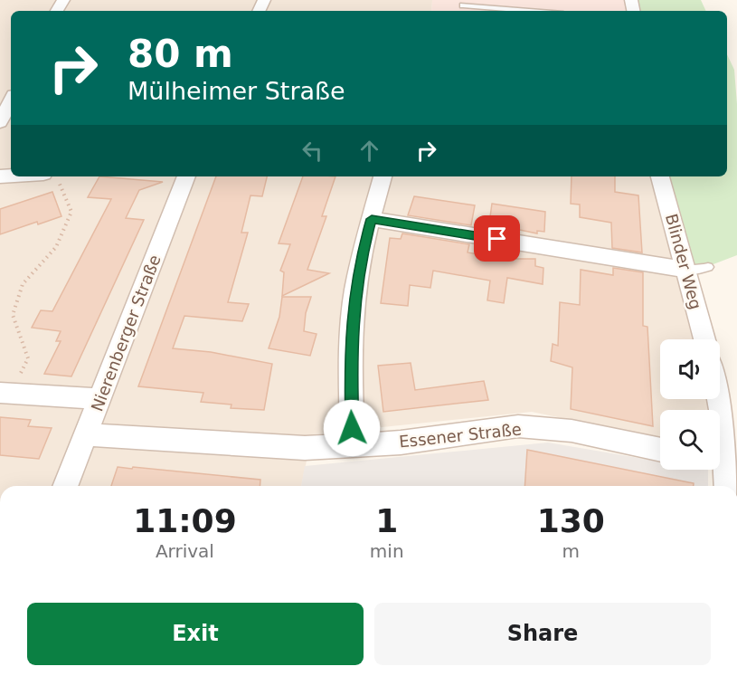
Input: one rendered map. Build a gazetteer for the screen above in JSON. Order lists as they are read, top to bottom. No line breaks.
{"streets":{"street":["Blinder Weg","Nierenberger Straße","Essener Straße"]},"crossings":[["Nierenberger Straße","Essener Straße"]],"page":{"turn":["80 m","Mülheimer Straße"],"eta":["11:09","Arrival","1","min","130","m"],"buttons":["Exit","Share"]}}
